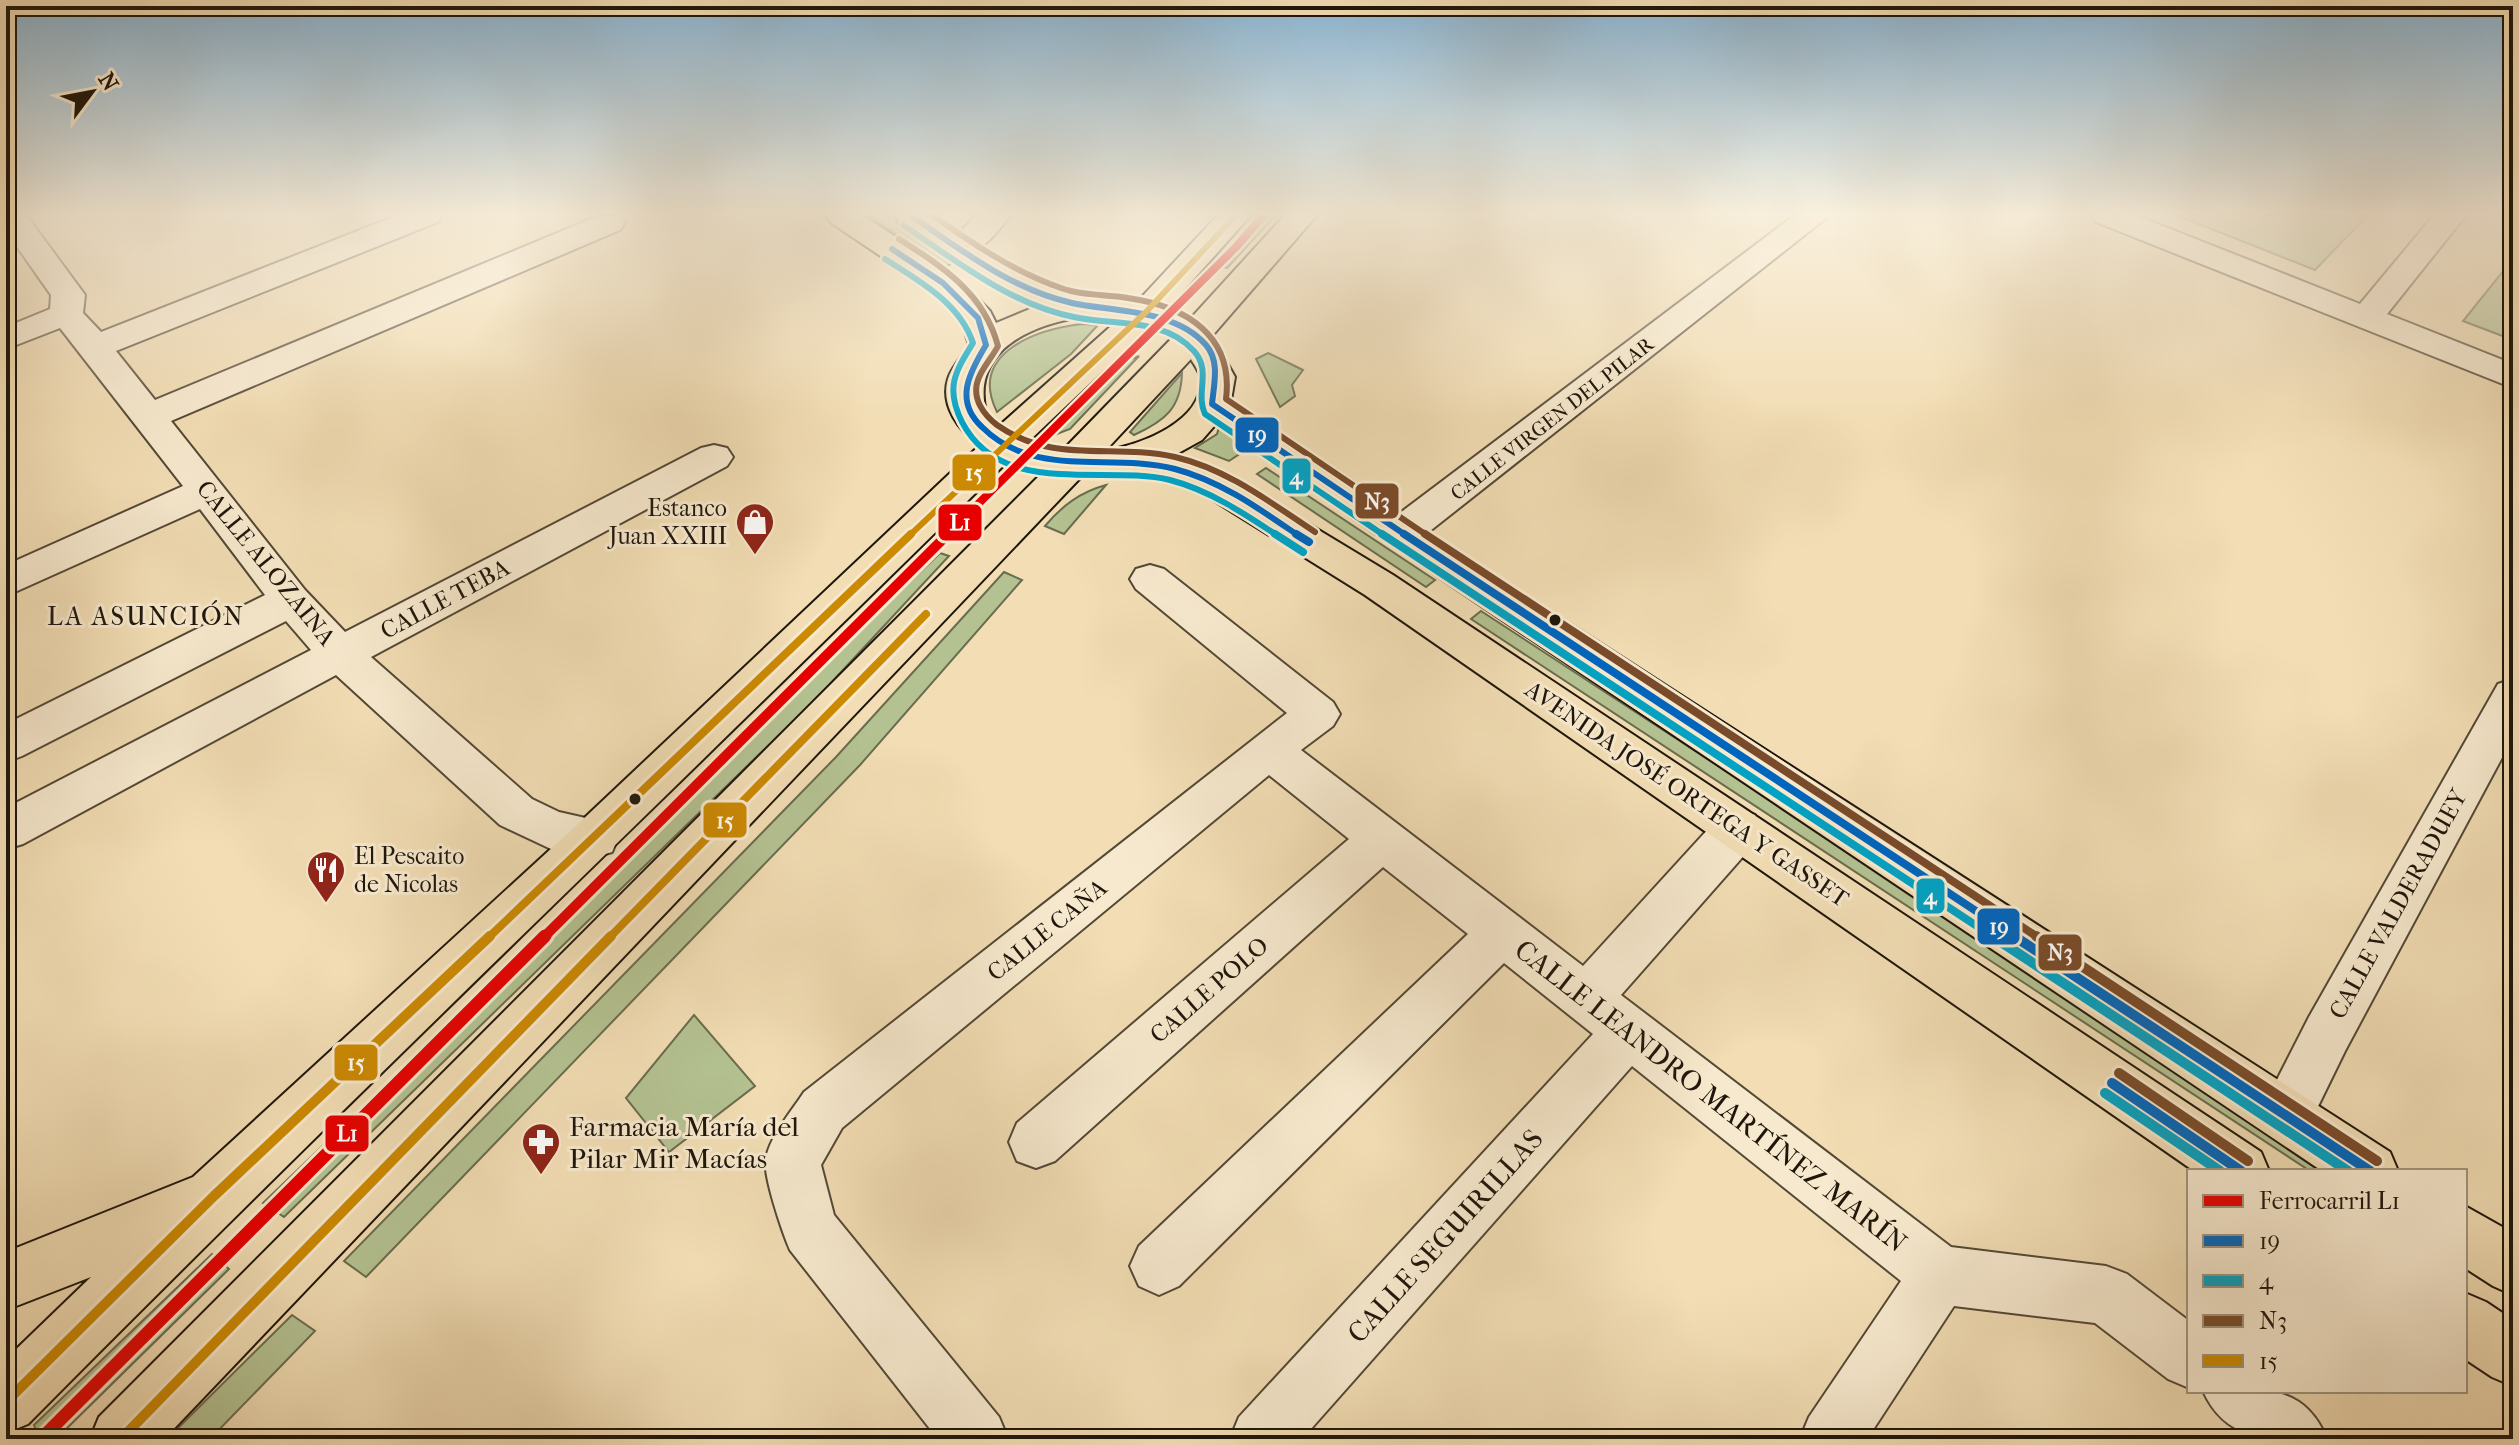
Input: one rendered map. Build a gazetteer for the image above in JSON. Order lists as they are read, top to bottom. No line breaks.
{"streets":{"main road":["AVENIDA JOSÉ ORTEGA Y GASSET"],"street":["CALLE VIRGEN DEL PILAR","CALLE ALOZAINA","CALLE TEBA","CALLE VALDERADUEY","CALLE CAÑA","CALLE POLO","CALLE LEANDRO MARTÍNEZ MARÍN","CALLE SEGUIRILLAS"]},"crossings":[["CALLE ALOZAINA","CALLE TEBA"],["CALLE CAÑA","CALLE LEANDRO MARTÍNEZ MARÍN"],["CALLE POLO","CALLE LEANDRO MARTÍNEZ MARÍN"],["CALLE LEANDRO MARTÍNEZ MARÍN","CALLE SEGUIRILLAS"]],"districts":["LA ASUNCIÓN"],"places":{"shop":["Estanco Juan XXIII"],"restaurant":["El Pescaito de Nicolas"],"pharmacy":["Farmacia María del Pilar Mir Macías"]},"lines":["rail line L1","transit line 19","transit line 4","transit line N3","transit line 15"],"legend":["Ferrocarril L1","19","4","N3","15"],"north":"top right"}
